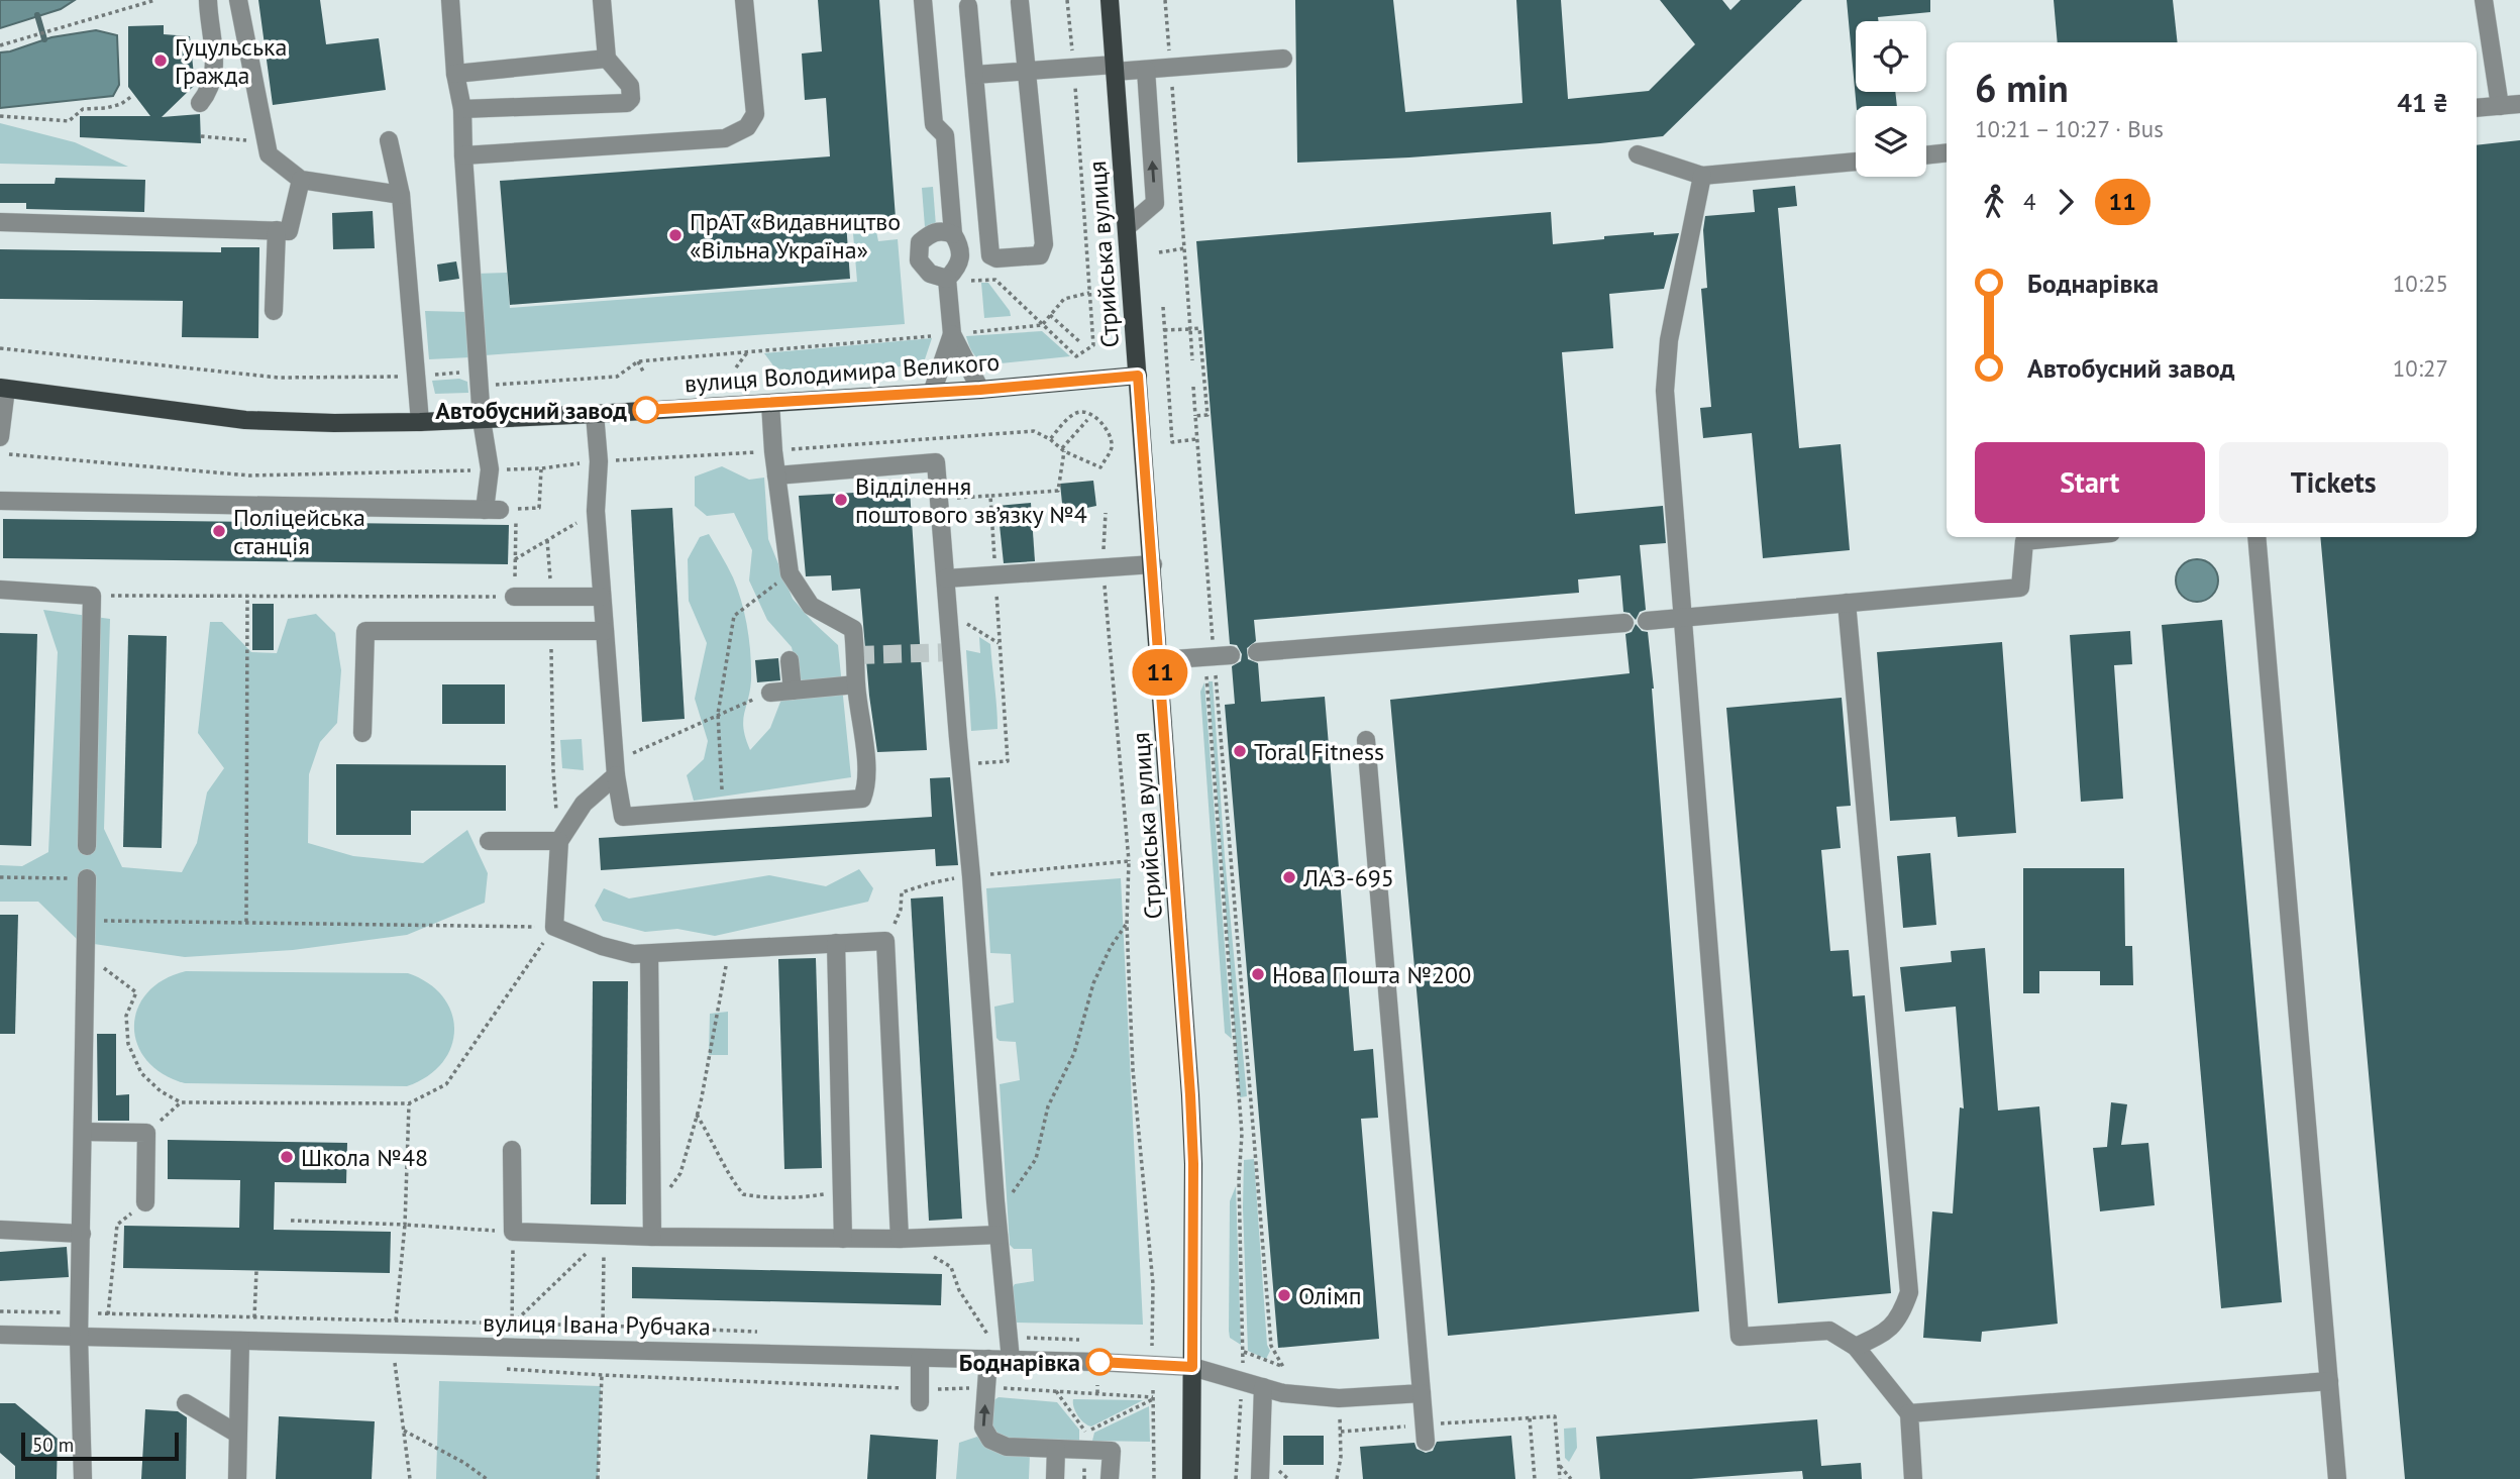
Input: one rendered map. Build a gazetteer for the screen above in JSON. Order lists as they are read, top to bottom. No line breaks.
{"streets":{"main road":["Стрийська вулиця","вулиця Володимира Великого"],"street":["вулиця Івана Рубчака"]},"crossings":[["Стрийська вулиця","вулиця Володимира Великого"],["Стрийська вулиця","вулиця Івана Рубчака"]],"places":["Гуцульська Гражда","ПрАТ «Видавництво «Вільна Україна»","Автобусний завод","Відділення поштового зв’язку №4","Поліцейська станція","Toral Fitness","ЛАЗ-695","Нова Пошта №200","Школа №48","Олімп","Боднарівка"],"lines":["bus line 11"],"scale_bar":"50 m","page":{"on_map":"11","heading":["6 min","10:21 – 10:27 · Bus","41 ₴"],"legs":["4","11"],"list":[{"name":"Боднарівка","value":"10:25"},{"name":"Автобусний завод","value":"10:27"}],"buttons":["Start","Tickets"],"scale":"50 m"}}
